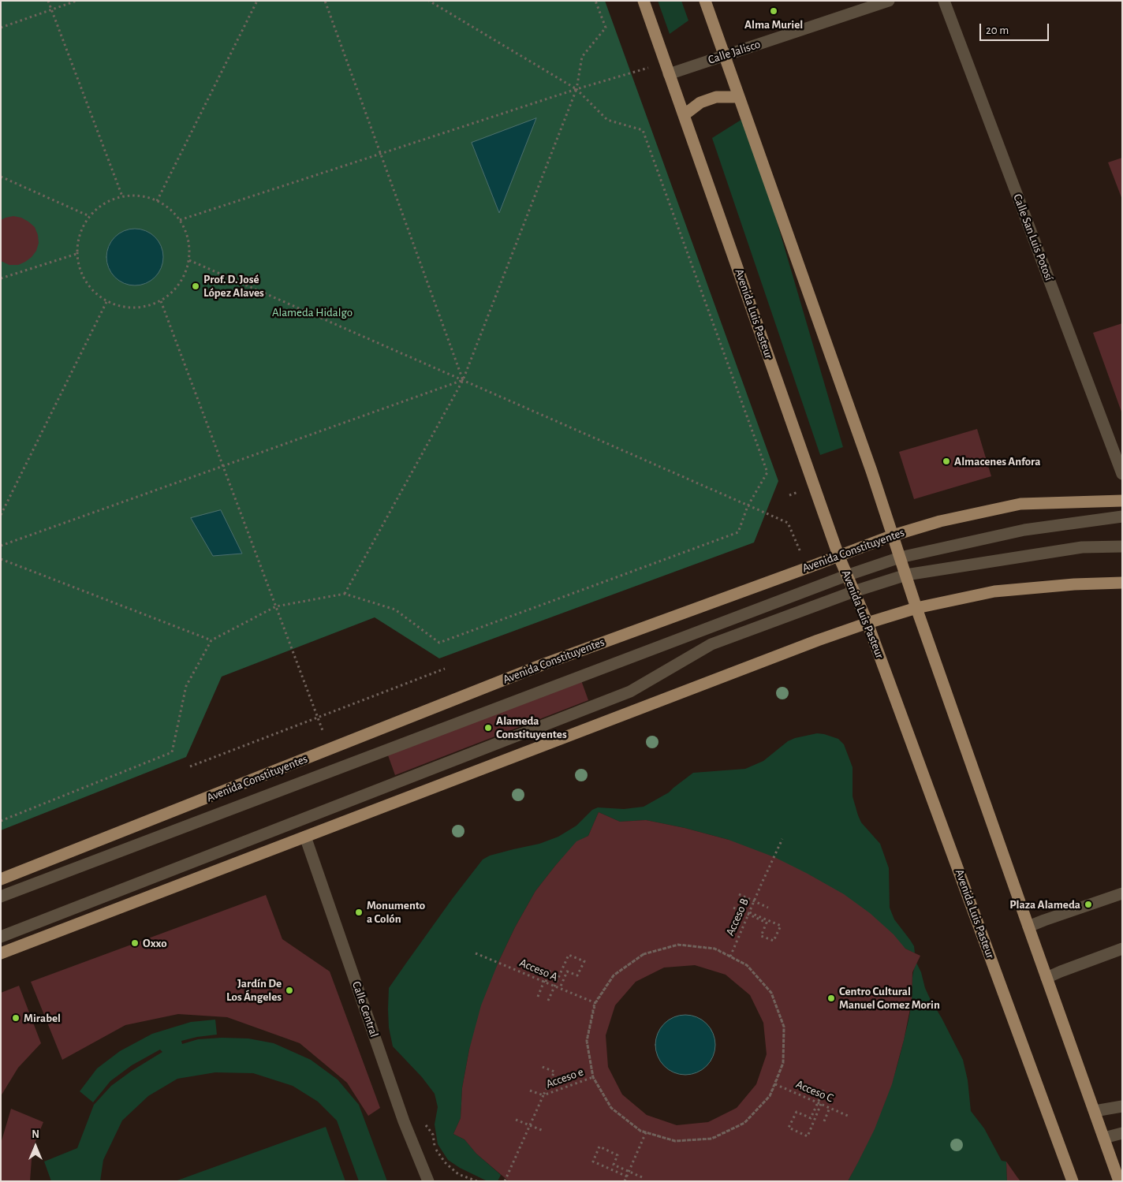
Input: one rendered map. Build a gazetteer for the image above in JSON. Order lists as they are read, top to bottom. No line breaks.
{"streets":{"main road":["Avenida Luis Pasteur","Avenida Constituyentes"],"street":["Calle Jalisco","Calle San Luis Potosí","Calle Central"],"path":["Acceso B","Acceso A","Acceso e","Acceso C"]},"crossings":[["Calle Jalisco","Avenida Luis Pasteur"],["Avenida Luis Pasteur","Avenida Constituyentes"]],"parks":["Alameda Hidalgo"],"places":["Alma Muriel","Prof. D. José López Alaves","Almacenes Anfora","Alameda Constituyentes","Plaza Alameda","Monumento a Colón","Oxxo","Jardín De Los Ángeles","Centro Cultural Manuel Gomez Morin","Mirabel"],"scale_bar":"20 m","north":"top"}
